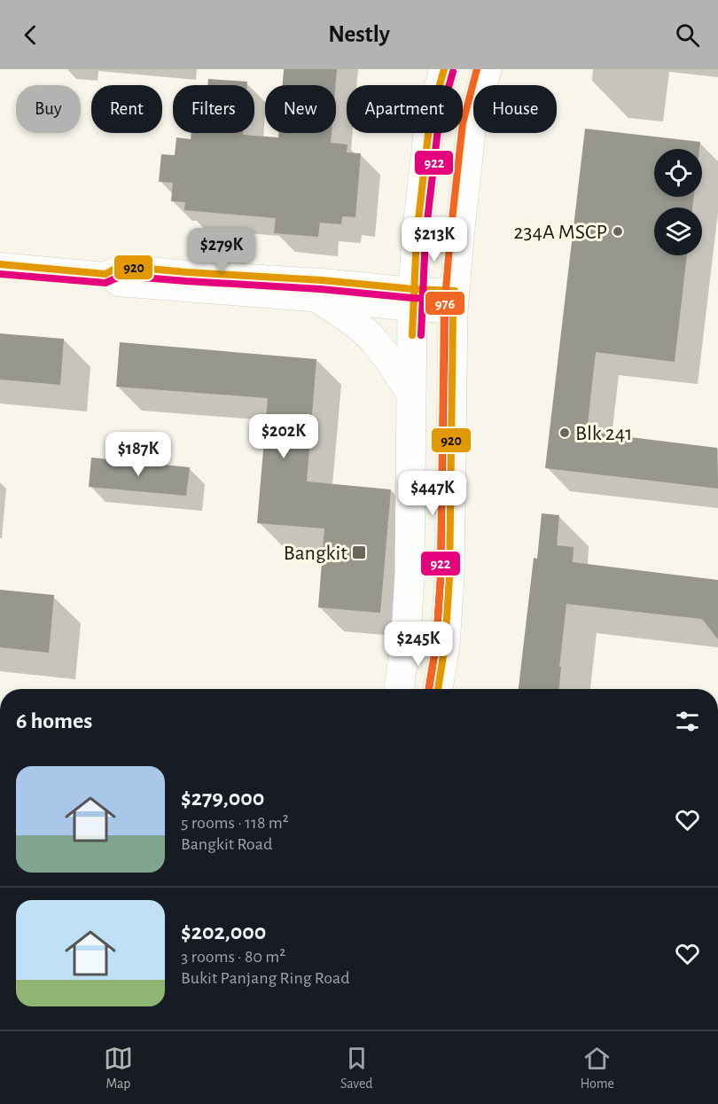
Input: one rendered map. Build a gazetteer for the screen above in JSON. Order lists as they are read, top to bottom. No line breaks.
{"places":{"other":["234A MSCP","Blk 241"],"transit":["Bangkit"]},"lines":["transit line 920","transit line 976","transit line 922"],"page":{"header":"Nestly","chip":["Buy","Rent","Filters","New","Apartment","House"],"price":["$213K","$279K","$202K","$187K","$447K","$245K"],"heading":"6 homes","list":[{"name":"$279,000","note":"5 rooms · 118 m² · Bangkit Road"},{"name":"$202,000","note":"3 rooms · 80 m² · Bukit Panjang Ring Road"}],"tabs":["Map","Saved","Home"]}}
